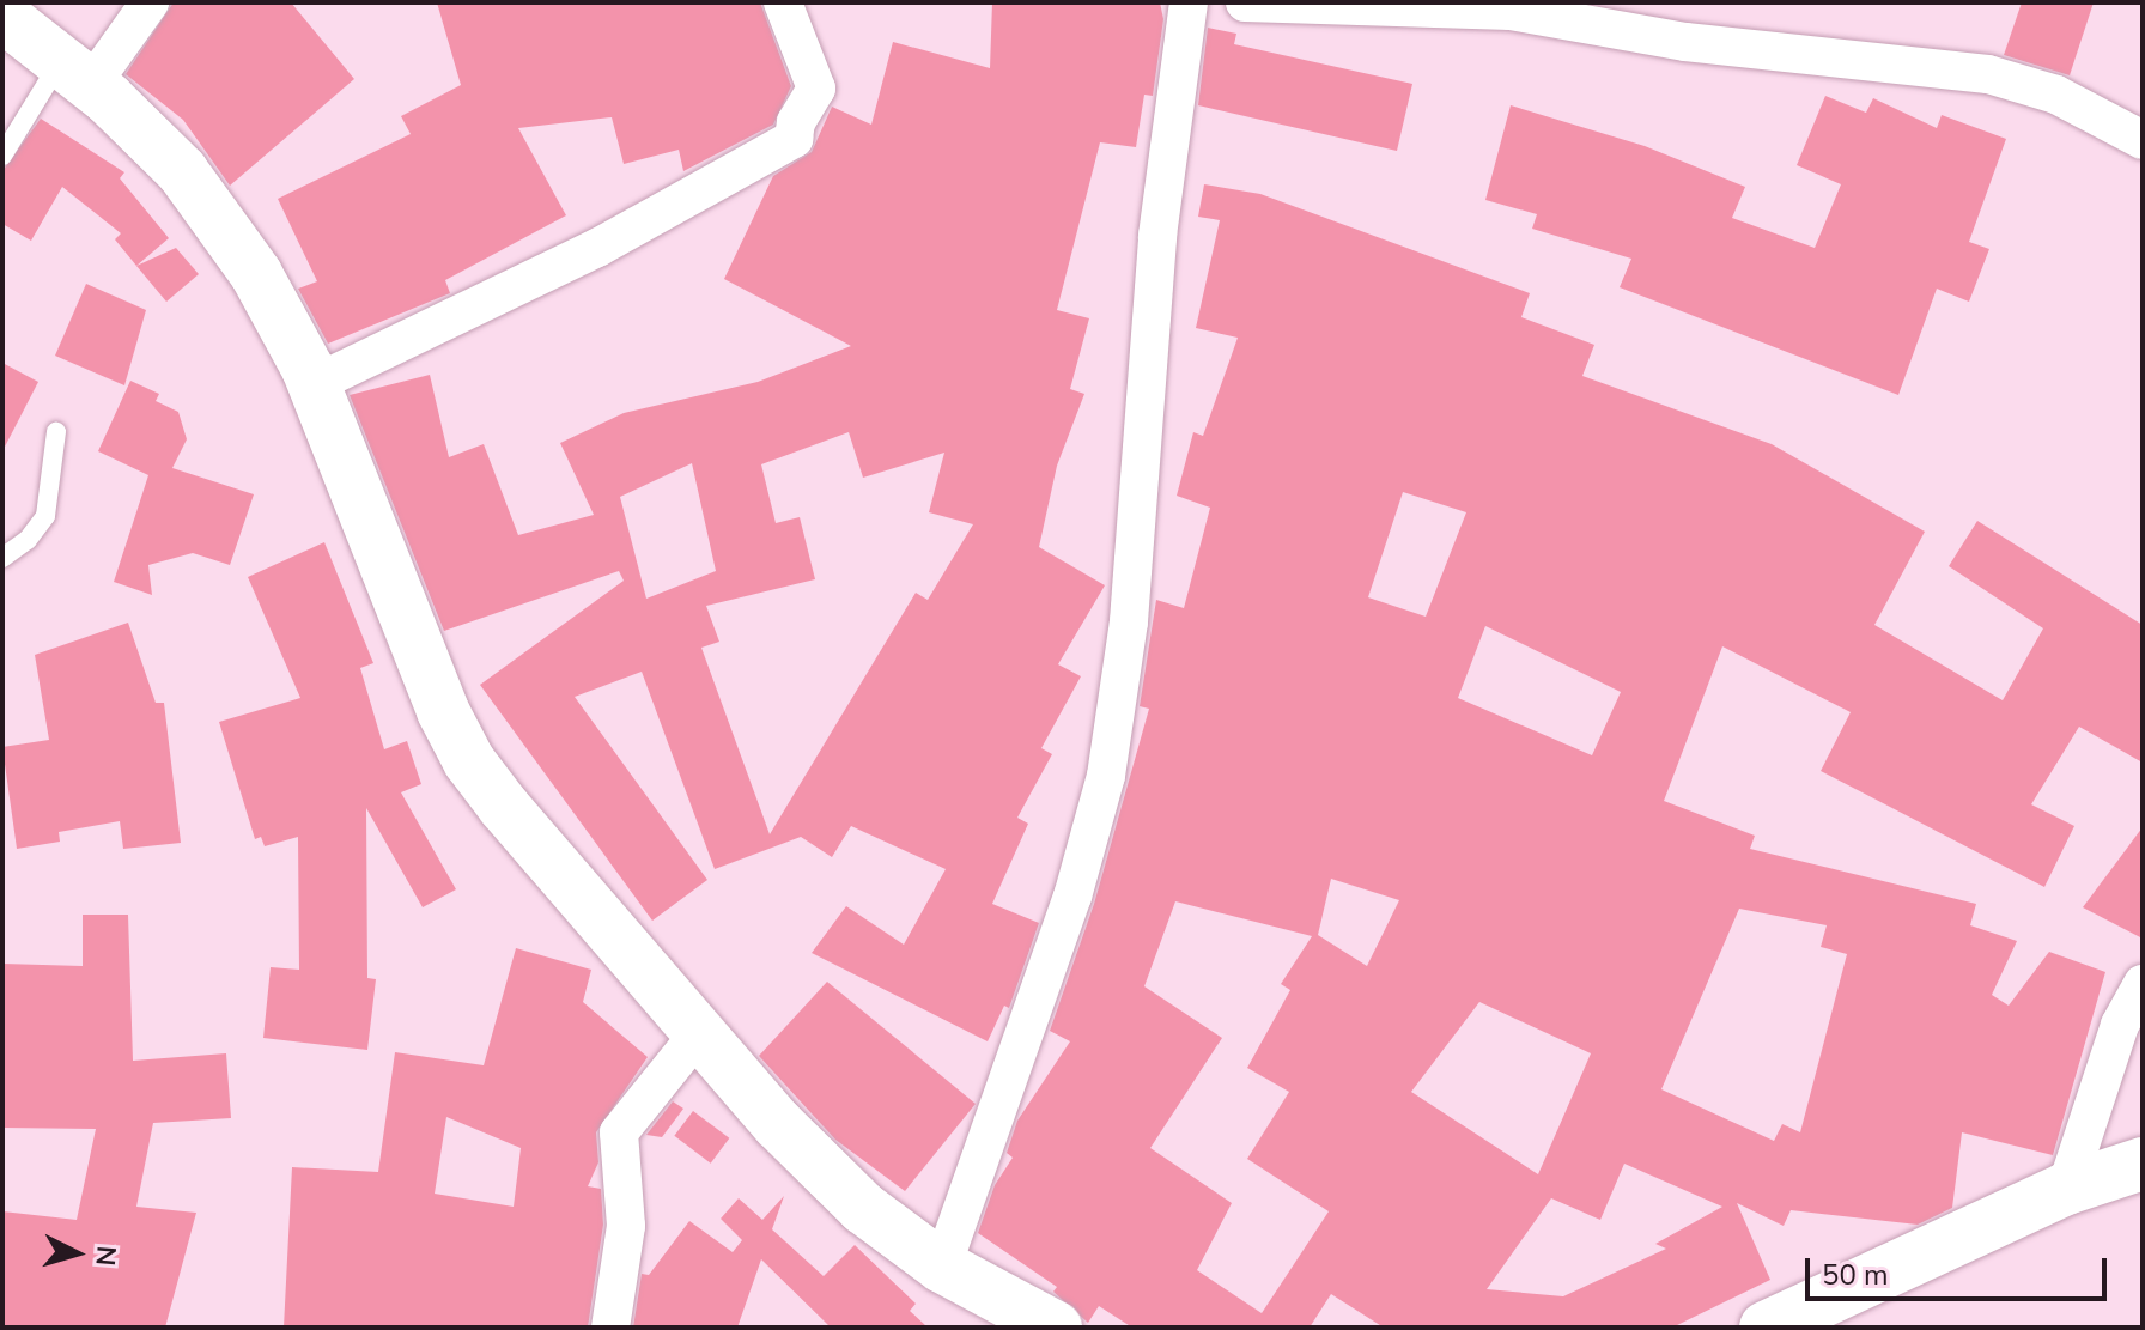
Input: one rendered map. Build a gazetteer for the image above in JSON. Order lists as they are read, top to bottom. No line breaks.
{"scale_bar":"50 m","north":"right"}
